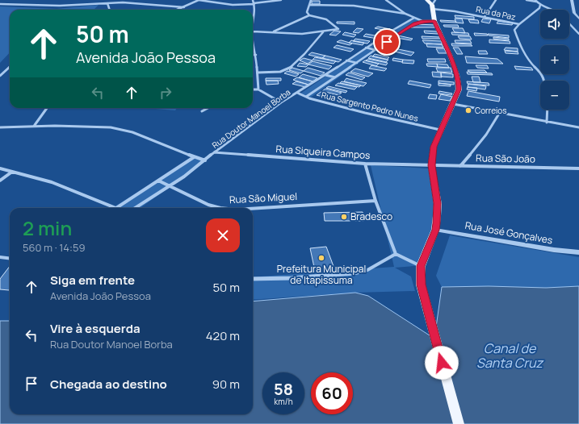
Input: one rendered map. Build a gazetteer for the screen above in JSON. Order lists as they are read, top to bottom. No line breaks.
{"streets":{"street":["Rua da Paz","Rua Sargento Pedro Nunes","Rua Doutor Manoel Borba","Rua Siqueira Campos","Rua São João","Rua São Miguel","Rua José Gonçalves"]},"crossings":[["Rua Sargento Pedro Nunes","Rua Doutor Manoel Borba"],["Rua Doutor Manoel Borba","Rua Siqueira Campos"],["Rua Doutor Manoel Borba","Rua São Miguel"],["Rua Siqueira Campos","Rua São João"]],"water":["Canal de Santa Cruz"],"places":["Correios","Bradesco","Prefeitura Municipal de Itapissuma"],"page":{"map_buttons":["+","−"],"turn":["50 m","Avenida João Pessoa"],"heading":["2 min","560 m · 14:59"],"list":[{"name":"Siga em frente","note":"Avenida João Pessoa","value":"50 m"},{"name":"Vire à esquerda","note":"Rua Doutor Manoel Borba","value":"420 m"},{"name":"Chegada ao destino","value":"90 m"}],"speed":"58 km/h","limit":"60"}}
